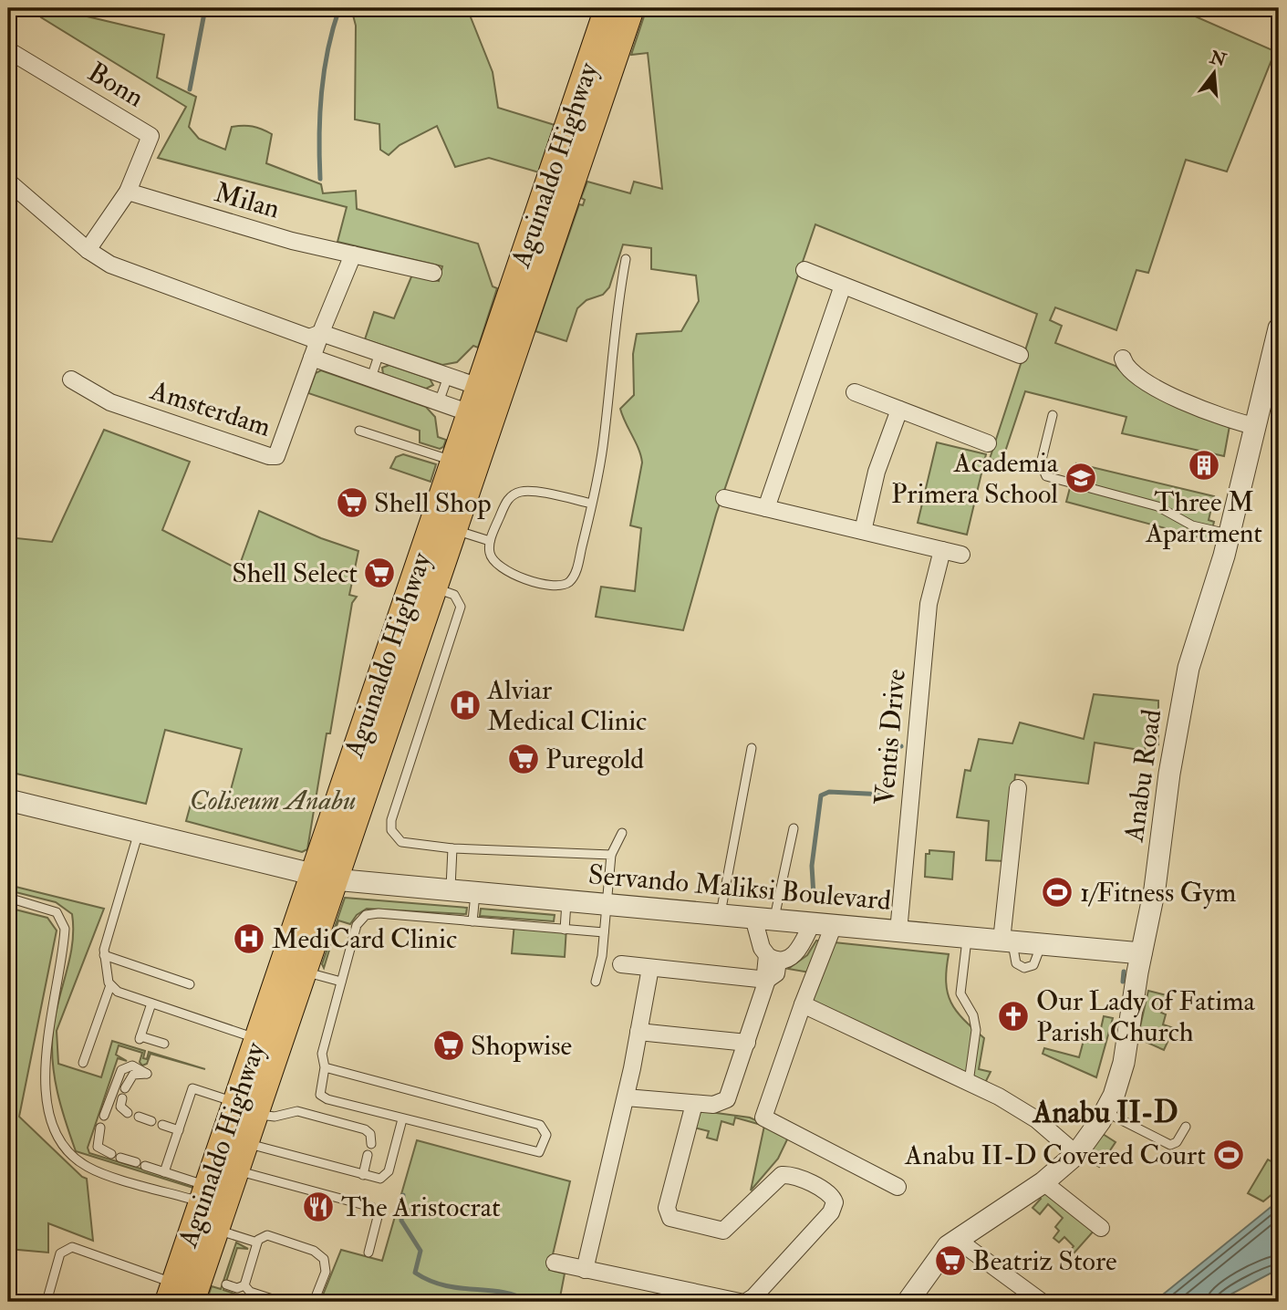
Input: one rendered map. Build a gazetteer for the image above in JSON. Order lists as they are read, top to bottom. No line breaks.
{"streets":{"highway":["Aguinaldo Highway"],"street":["Bonn","Milan","Amsterdam","Ventis Drive","Anabu Road","Servando Maliksi Boulevard"]},"crossings":[["Bonn","Milan"],["Aguinaldo Highway","Servando Maliksi Boulevard"],["Ventis Drive","Servando Maliksi Boulevard"],["Anabu Road","Servando Maliksi Boulevard"]],"districts":["Anabu II-D"],"parks":["Coliseum Anabu"],"places":{"building":["Three M Apartment"],"school or university":["Academia Primera School"],"supermarket":["Shell Shop","Shell Select","Puregold","Shopwise","Beatriz Store"],"hospital":["Alviar Medical Clinic","MediCard Clinic"],"sports":["1/Fitness Gym","Anabu II-D Covered Court"],"church":["Our Lady of Fatima Parish Church"],"restaurant":["The Aristocrat"]},"north":"top"}
